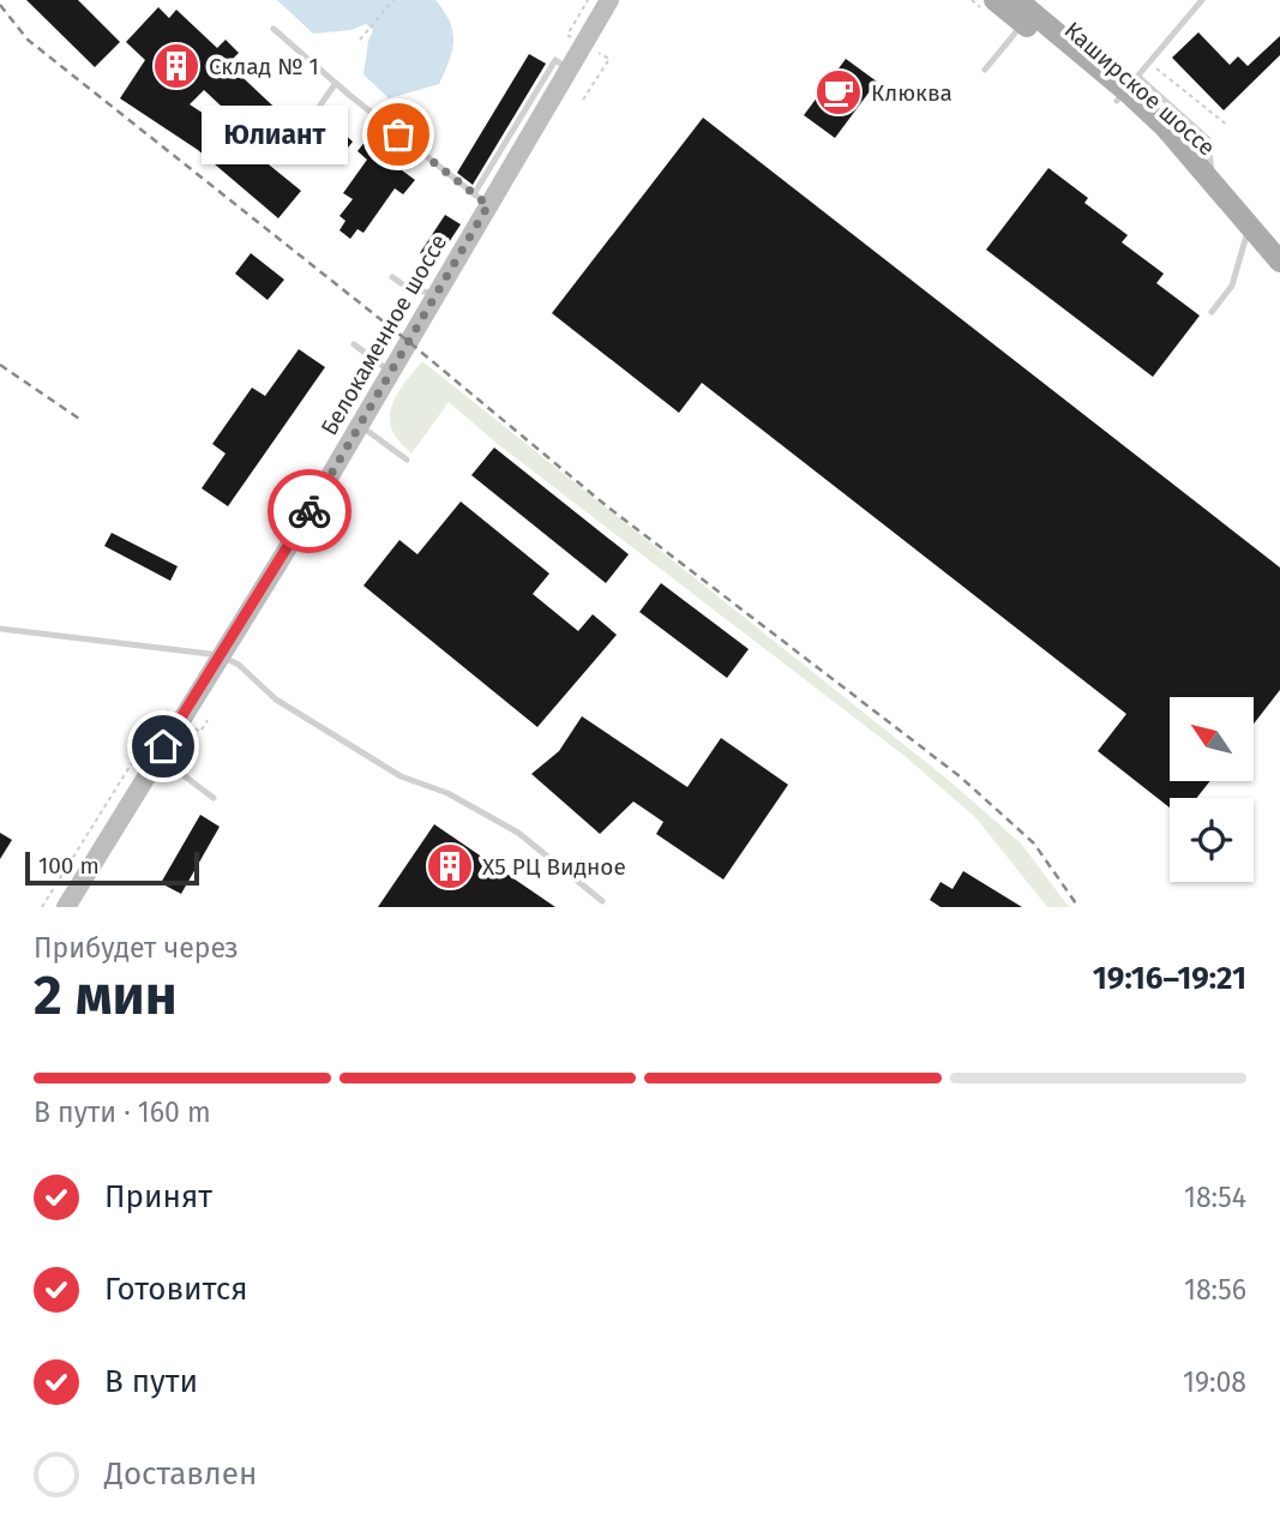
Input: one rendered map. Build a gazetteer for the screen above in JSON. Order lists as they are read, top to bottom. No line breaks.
{"streets":{"main road":["Каширское шоссе","Белокаменное шоссе"]},"places":{"building":["Склад № 1","X5 РЦ Видное"],"cafe":["Клюква"],"other":["Юлиант"]},"scale_bar":"100 m","north":"top left","page":{"bubble":"Юлиант","scale":"100 m","heading":["2 мин","Прибудет через","19:16–19:21"],"bar":"В пути · 160 m","list":[["Принят","18:54"],["Готовится","18:56"],["В пути","19:08"],"Доставлен"]}}
